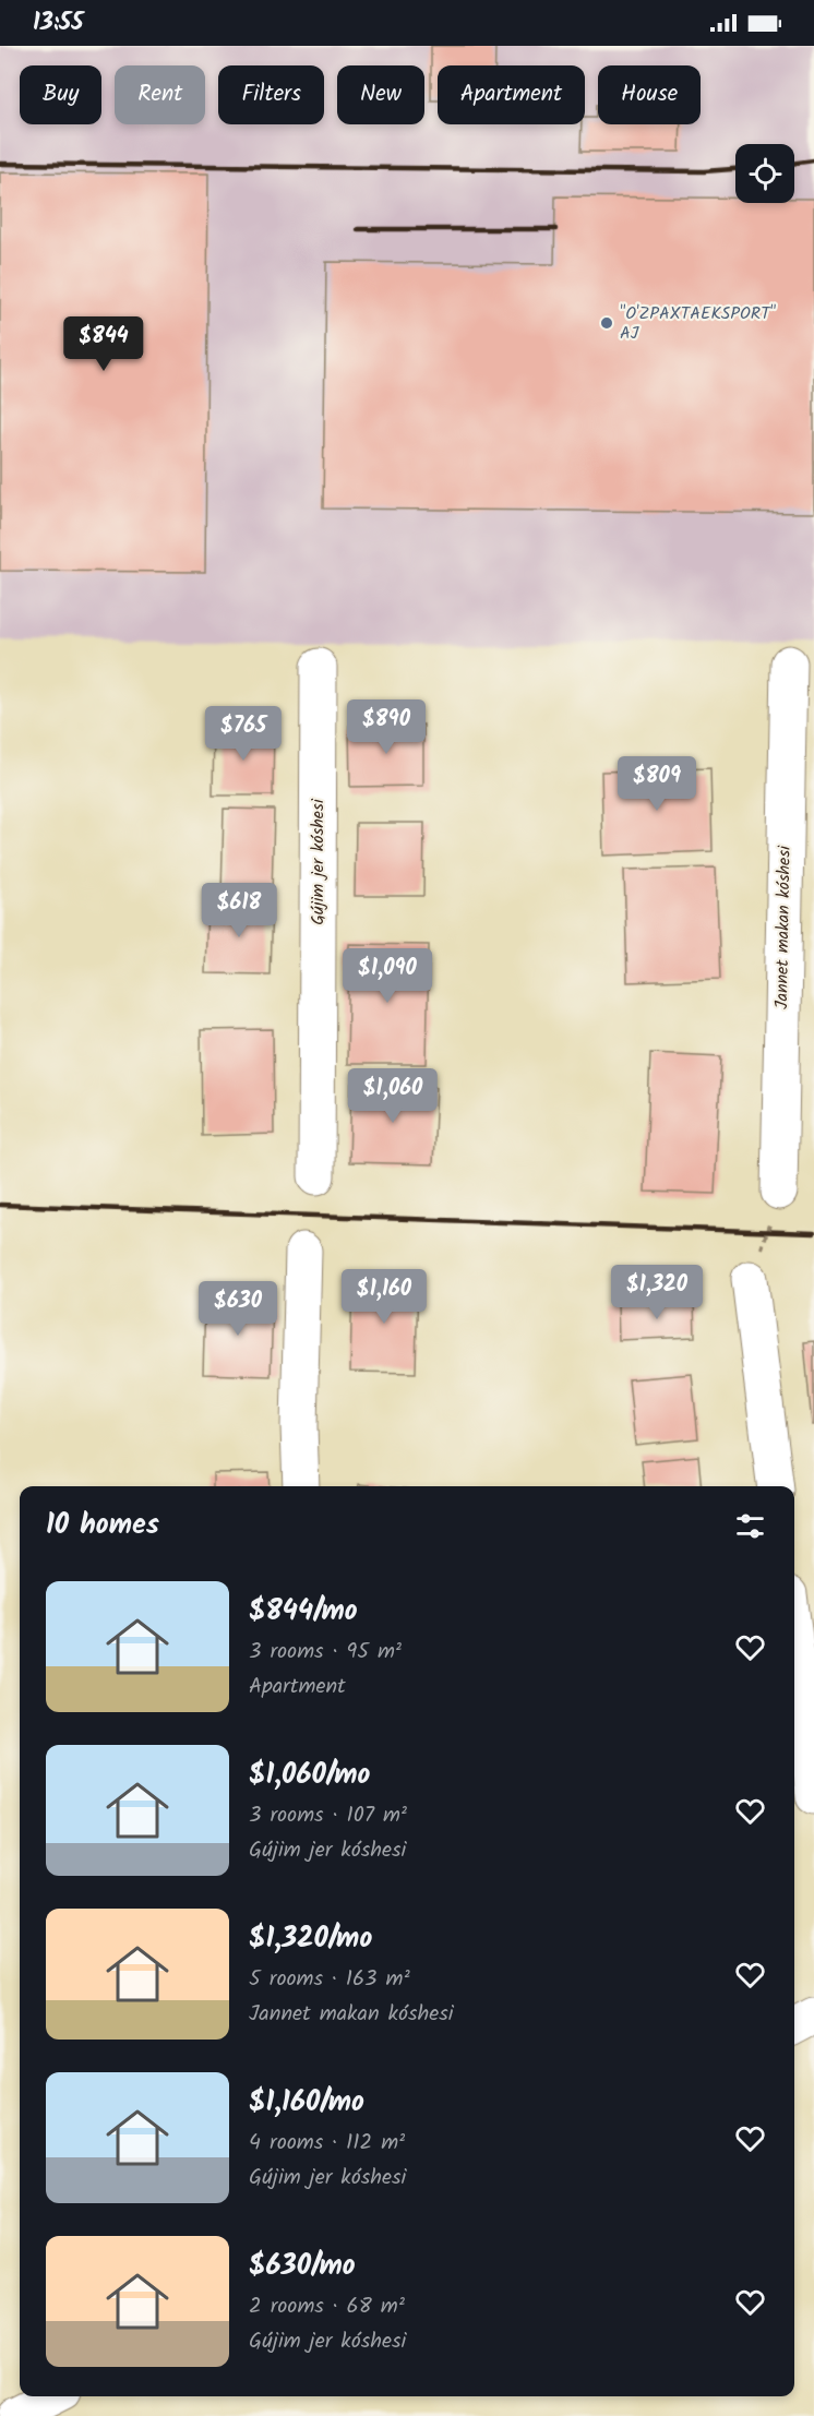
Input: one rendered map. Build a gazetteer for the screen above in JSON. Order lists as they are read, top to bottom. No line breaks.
{"streets":{"street":["Gújim jer kóshesi","Jannet makan kóshesi"]},"places":["\"O'ZPAXTAEKSPORT\" AJ"],"page":{"status":"13:55","chip":["Buy","Rent","Filters","New","Apartment","House"],"price":["$844","$890","$765","$809","$618","$1,090","$1,060","$1,320","$1,160","$630"],"heading":"10 homes","list":[{"name":"$844/mo","note":"3 rooms · 95 m² · Apartment"},{"name":"$1,060/mo","note":"3 rooms · 107 m² · Gújim jer kóshesi"},{"name":"$1,320/mo","note":"5 rooms · 163 m² · Jannet makan kóshesi"},{"name":"$1,160/mo","note":"4 rooms · 112 m² · Gújim jer kóshesi"},{"name":"$630/mo","note":"2 rooms · 68 m² · Gújim jer kóshesi"}]}}
